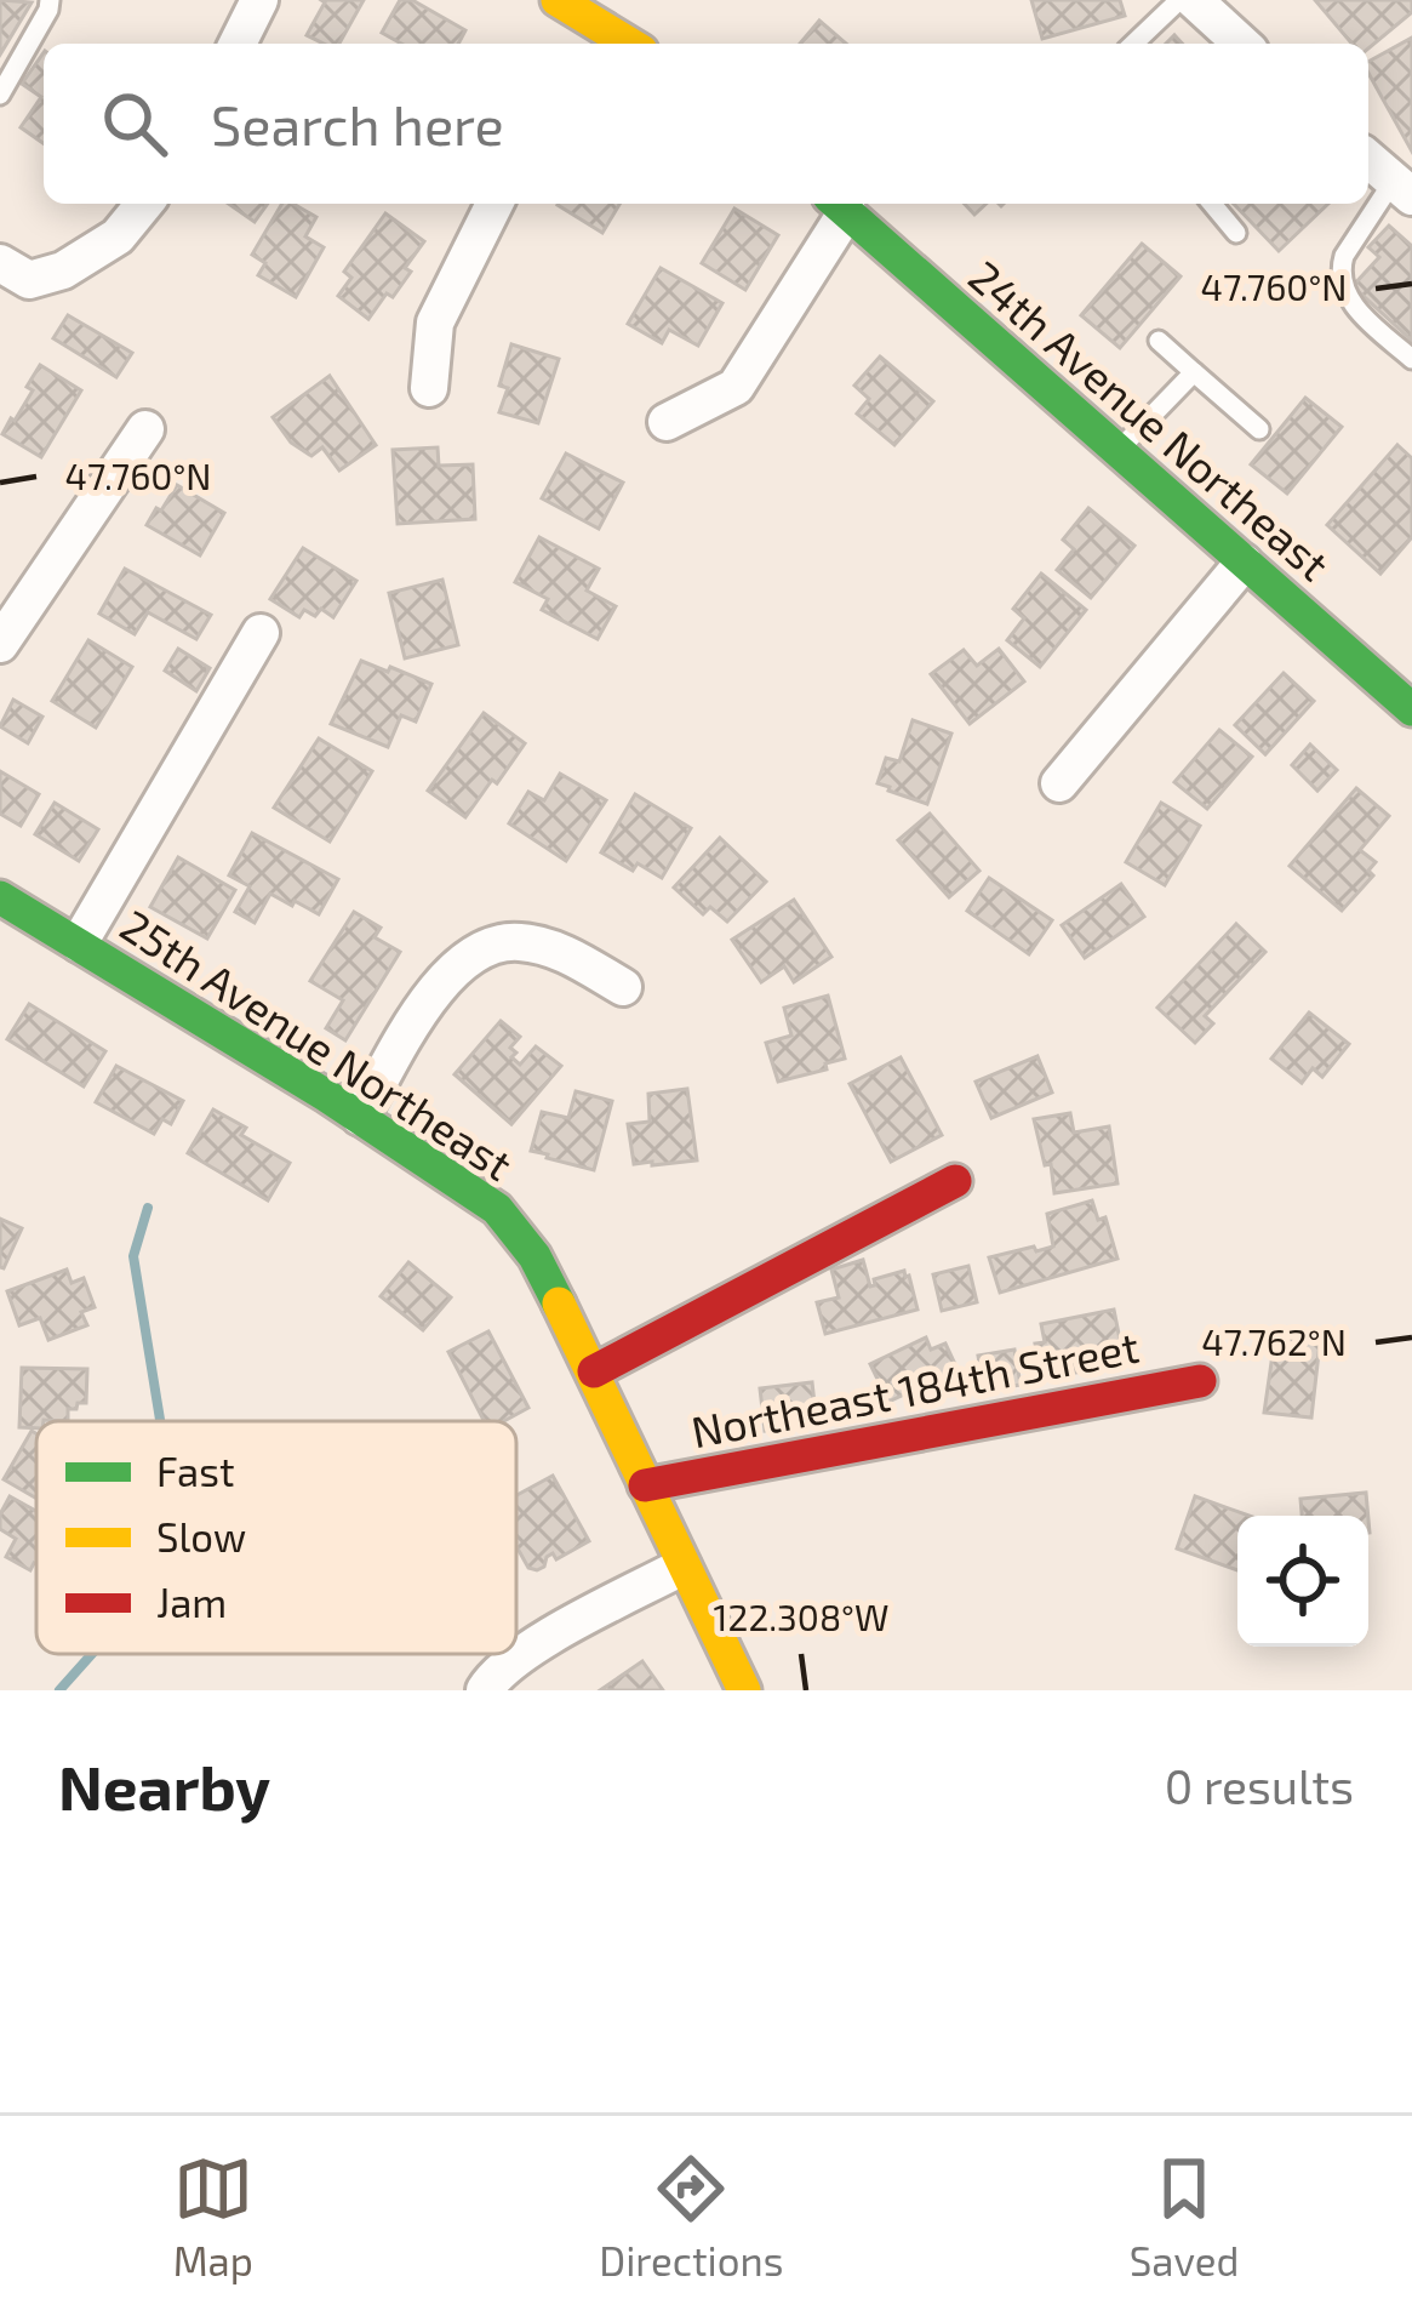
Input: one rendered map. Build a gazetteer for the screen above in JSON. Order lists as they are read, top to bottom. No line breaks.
{"streets":{"street":["24th Avenue Northeast","25th Avenue Northeast","Northeast 184th Street"]},"crossings":[["25th Avenue Northeast","Northeast 184th Street"]],"legend":["Fast","Slow","Jam"],"page":{"search":"Search here","heading":["Nearby","0 results"],"nav":["Map","Directions","Saved"]},"coordinates":["47.760°N","47.762°N","122.308°W"]}
